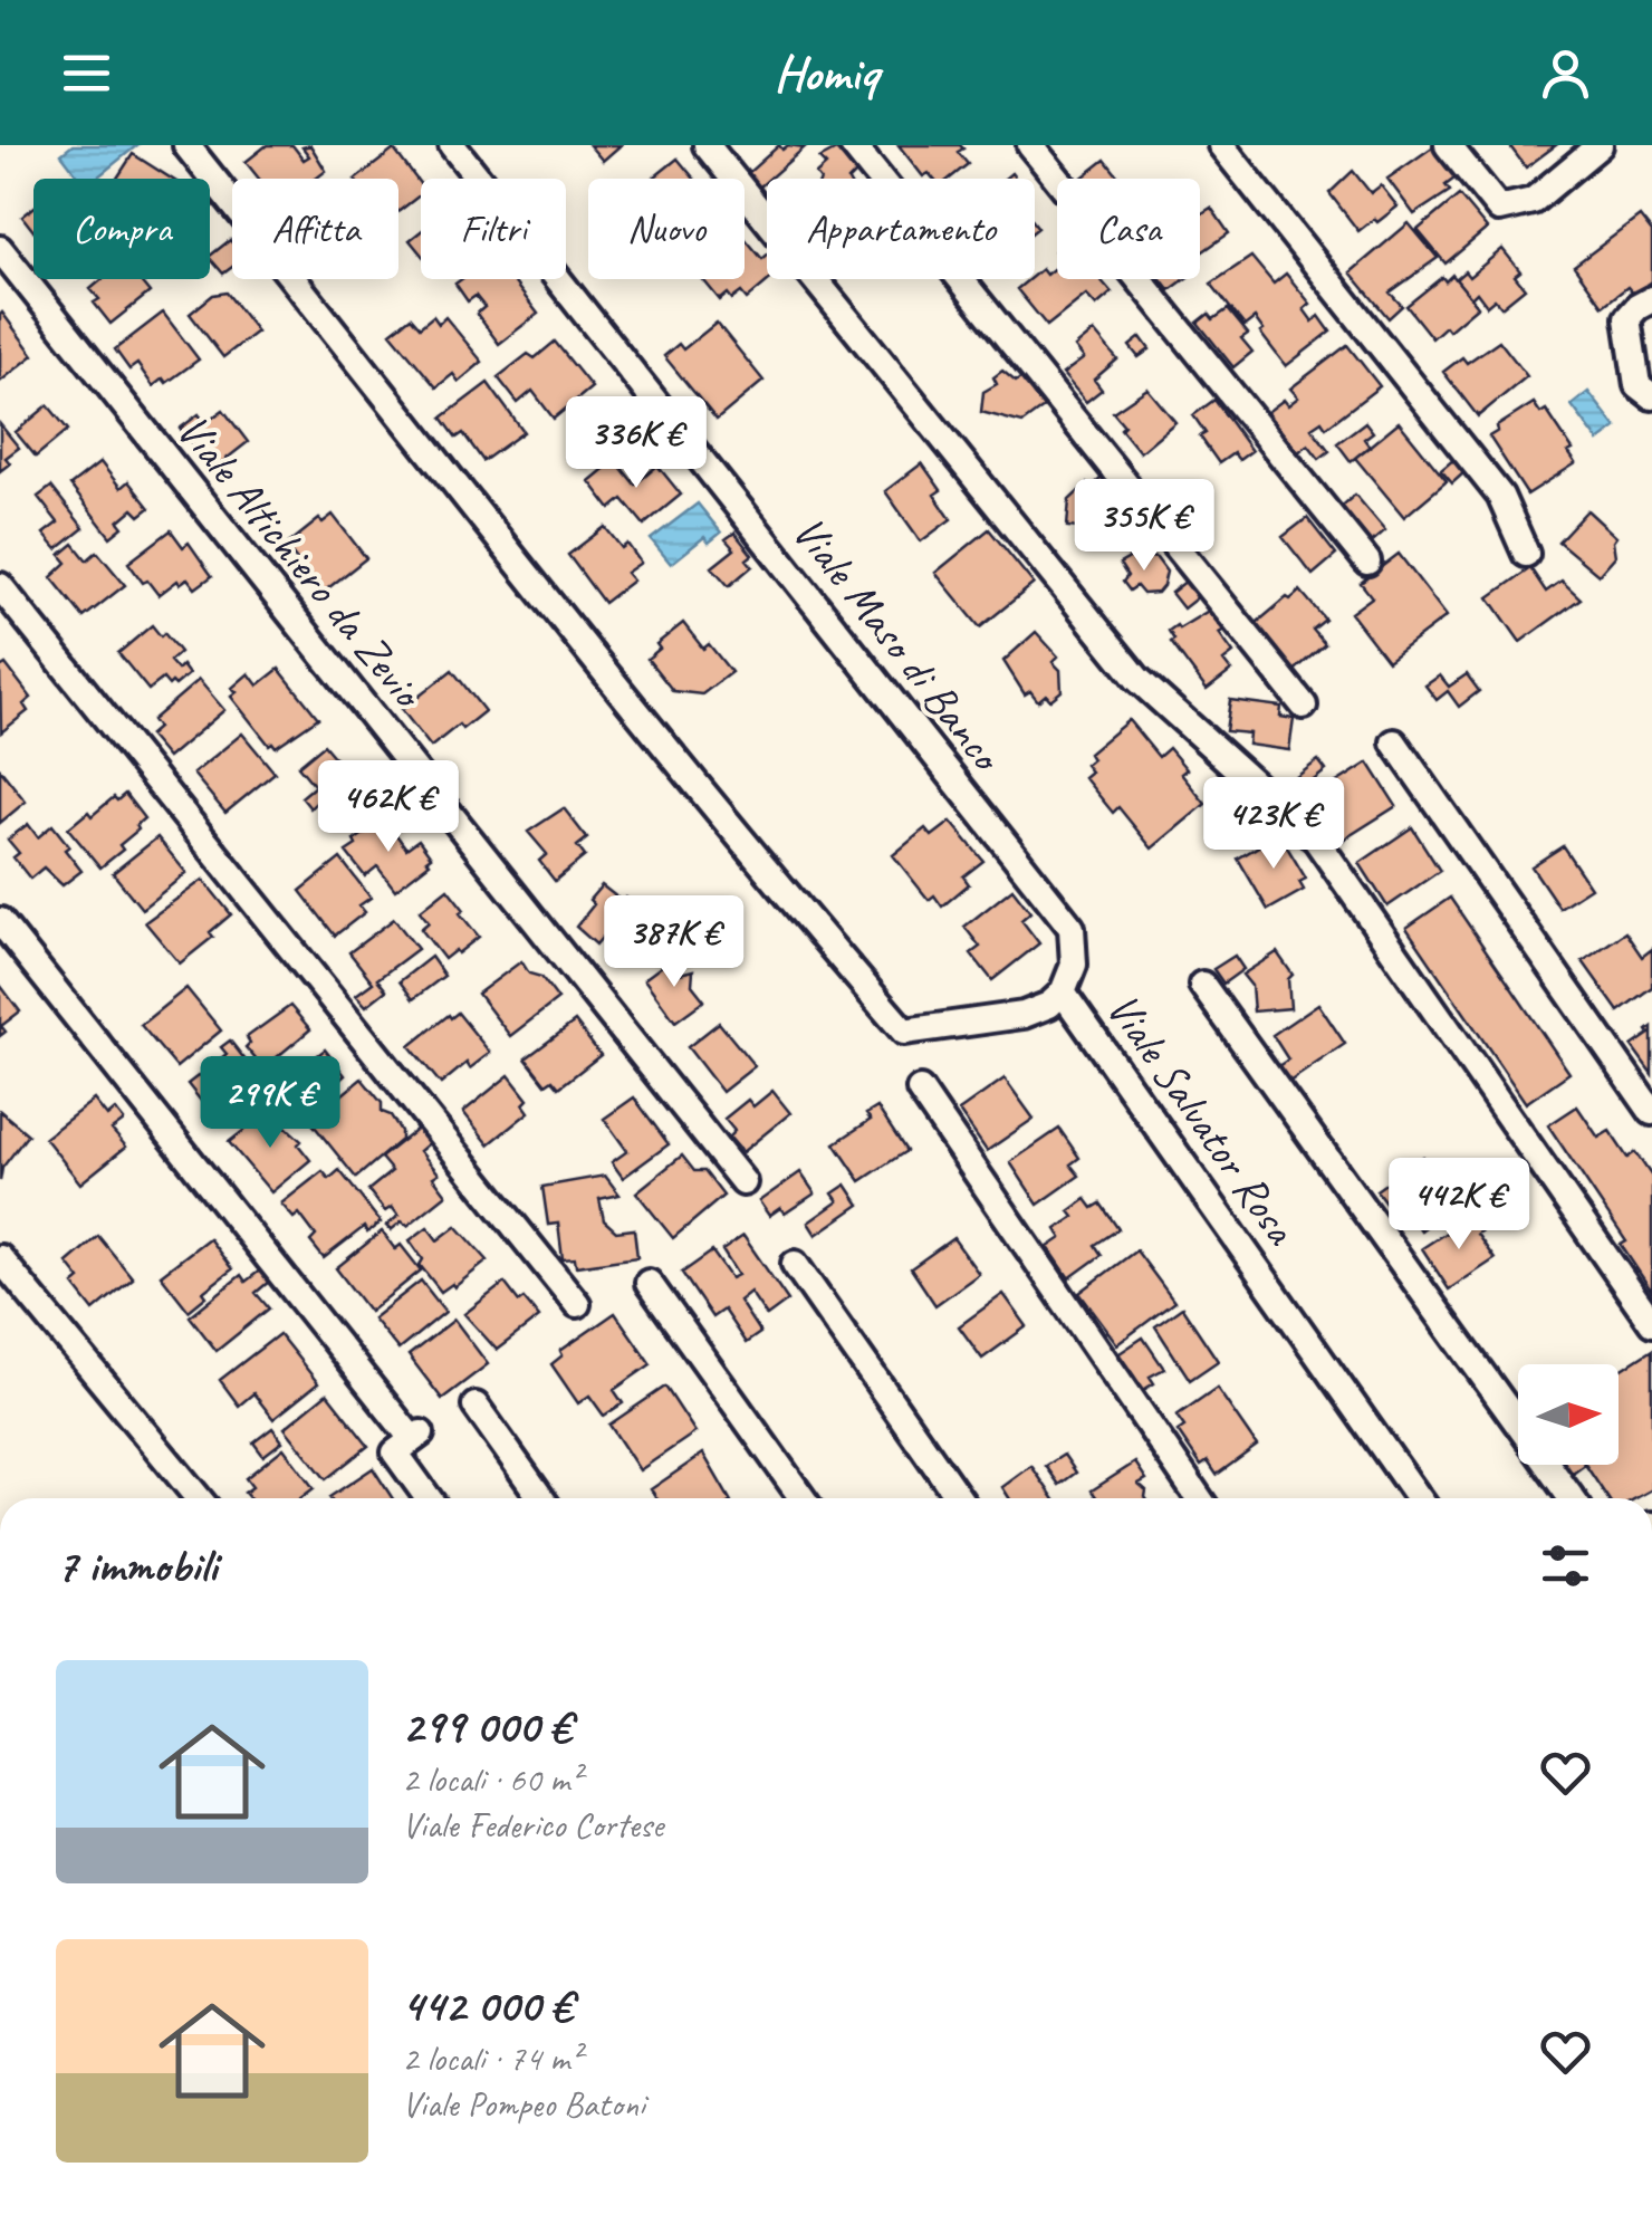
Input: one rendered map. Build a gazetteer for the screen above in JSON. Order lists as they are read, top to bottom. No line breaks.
{"streets":{"street":["Viale Altichiero da Zevio","Viale Maso di Banco","Viale Salvator Rosa"]},"crossings":[["Viale Maso di Banco","Viale Salvator Rosa"]],"north":"right","page":{"header":"Homiq","chip":["Compra","Affitta","Filtri","Nuovo","Appartamento","Casa"],"price":["336K €","355K €","462K €","423K €","387K €","299K €","442K €"],"heading":"7 immobili","list":[{"name":"299 000 €","note":"2 locali · 60 m² · Viale Federico Cortese"},{"name":"442 000 €","note":"2 locali · 74 m² · Viale Pompeo Batoni"}]}}
